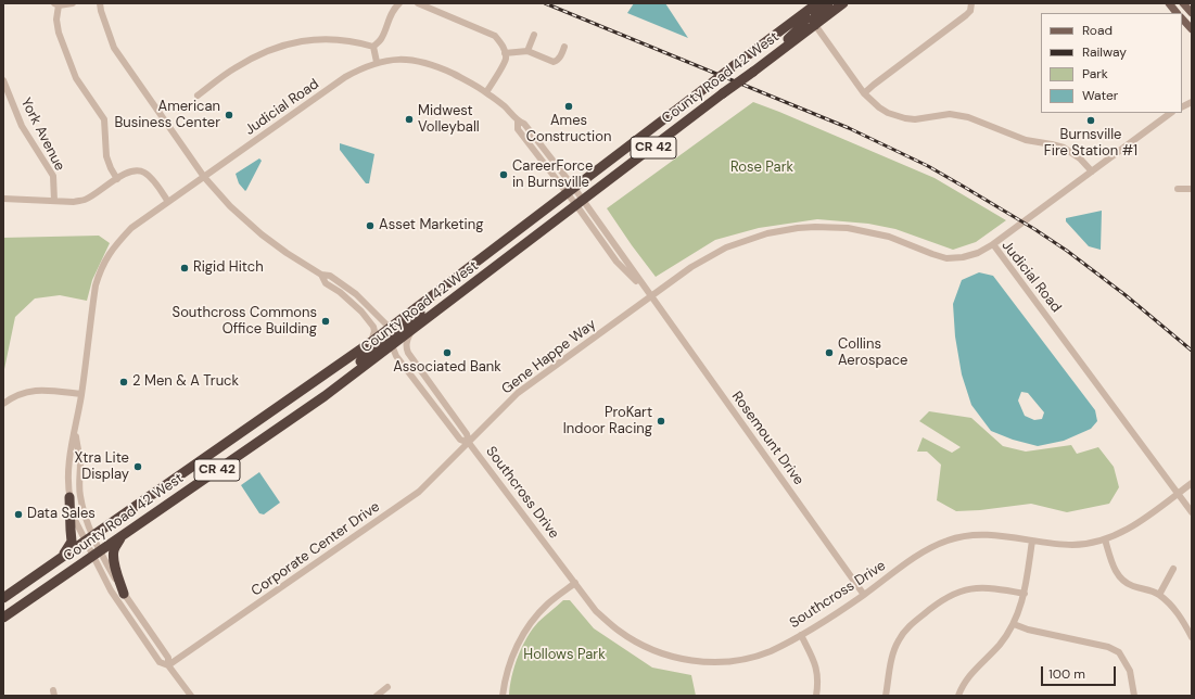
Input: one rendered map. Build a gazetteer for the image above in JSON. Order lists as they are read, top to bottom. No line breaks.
{"streets":{"highway":["County Road 42 West","CR 42"],"street":["Judicial Road","York Avenue","Gene Happe Way","Rosemount Drive","Southcross Drive","Corporate Center Drive"]},"crossings":[["County Road 42 West","Judicial Road"],["County Road 42 West","Rosemount Drive"],["County Road 42 West","Southcross Drive"],["Judicial Road","Gene Happe Way"],["Judicial Road","Rosemount Drive"],["Judicial Road","Southcross Drive"],["Gene Happe Way","Rosemount Drive"],["Gene Happe Way","Southcross Drive"],["Gene Happe Way","Corporate Center Drive"],["Rosemount Drive","Southcross Drive"],["Southcross Drive","Corporate Center Drive"]],"parks":["Rose Park","Hollows Park"],"places":["Ames Construction","American Business Center","Midwest Volleyball","Burnsville Fire Station #1","CareerForce in Burnsville","Asset Marketing","Rigid Hitch","Southcross Commons Office Building","Associated Bank","Collins Aerospace","2 Men & A Truck","ProKart Indoor Racing","Xtra Lite Display","Data Sales"],"legend":["Road","Railway","Park","Water"],"scale_bar":"100 m"}
